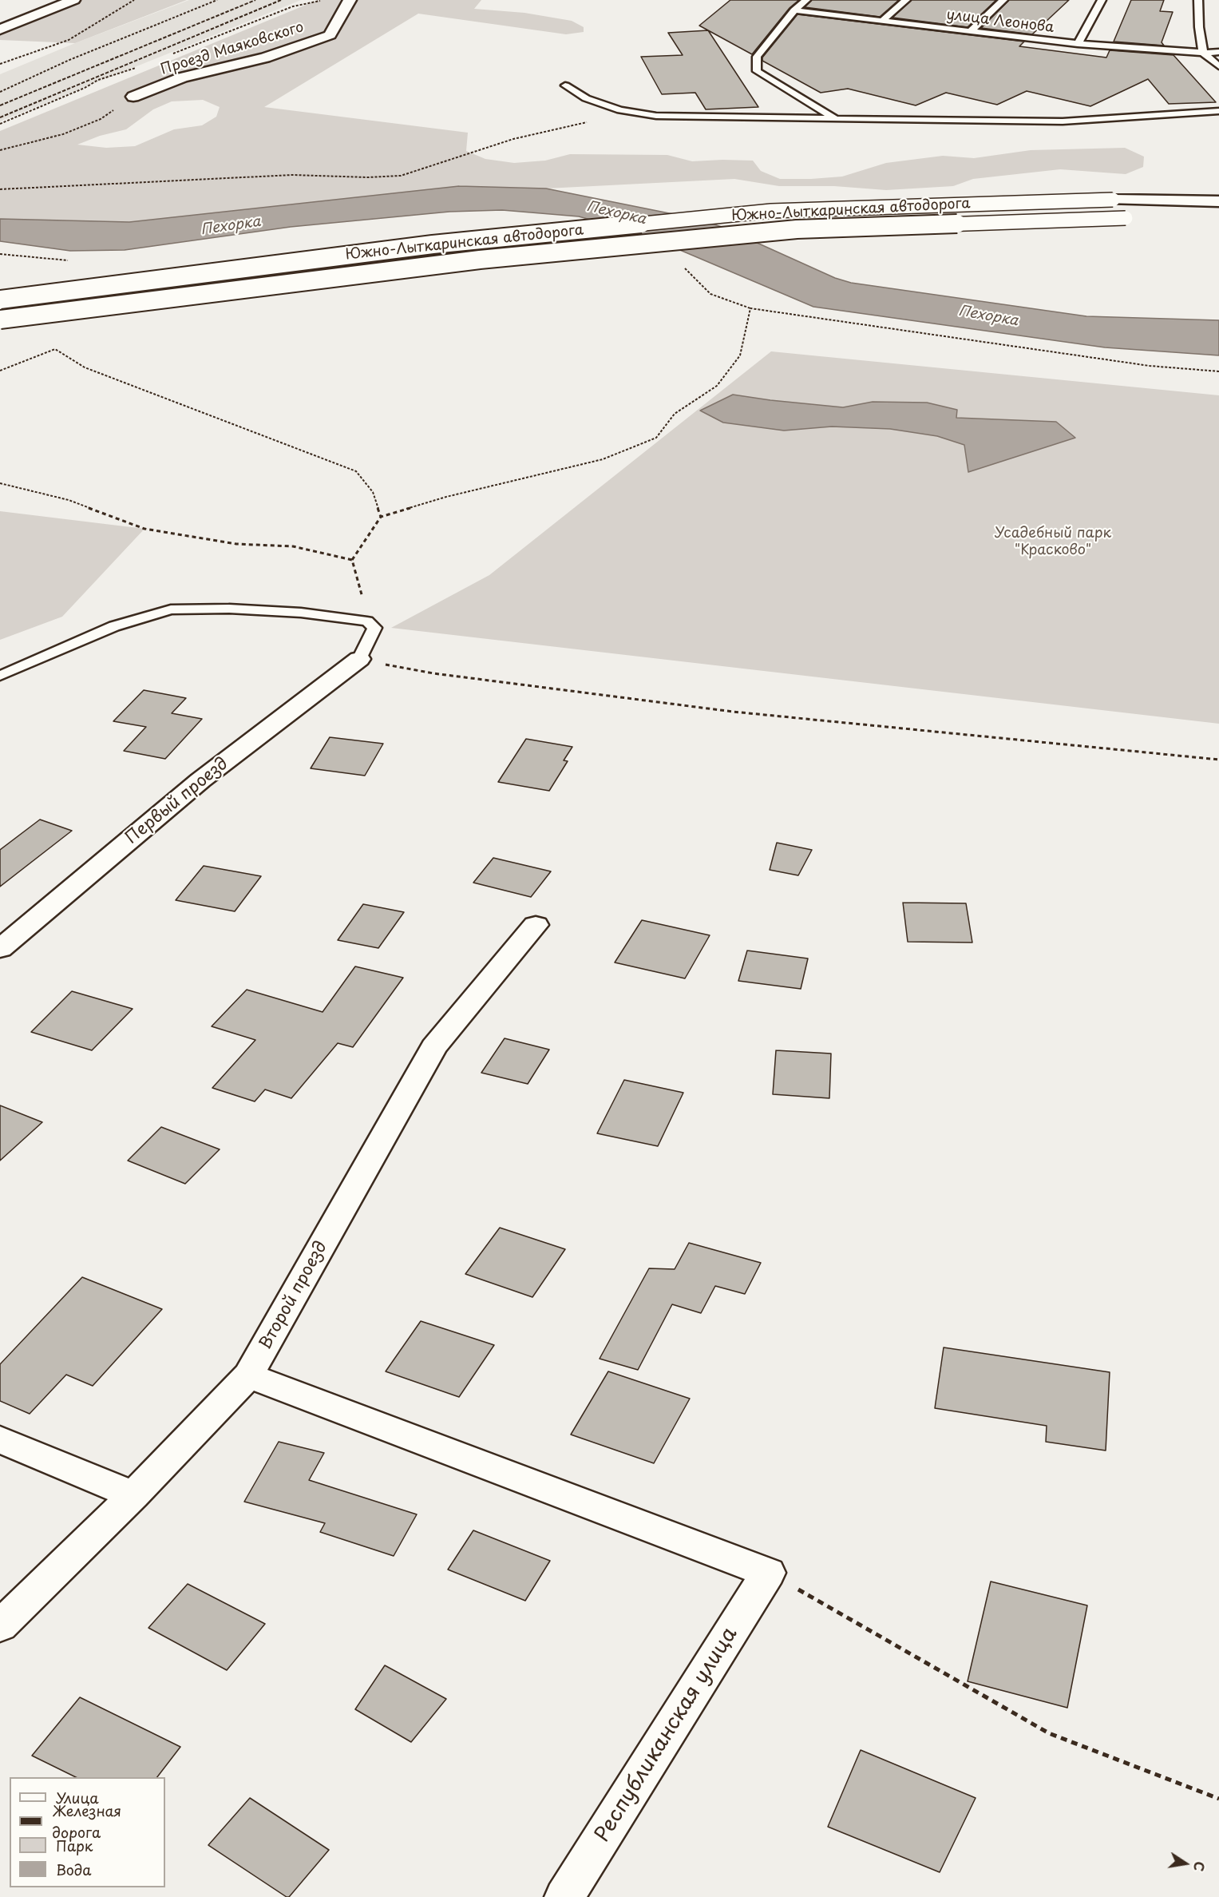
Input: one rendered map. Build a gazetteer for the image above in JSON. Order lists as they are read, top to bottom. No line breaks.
{"streets":{"main road":["Проезд Маяковского","Южно-Лыткаринская автодорога","Первый проезд","Второй проезд","Республиканская улица"],"lane":["улица Леонова"]},"water":["Пехорка"],"parks":["Усадебный парк \"Красково\""],"legend":["Улица","Железная дорога","Парк","Вода"],"north":"right"}
